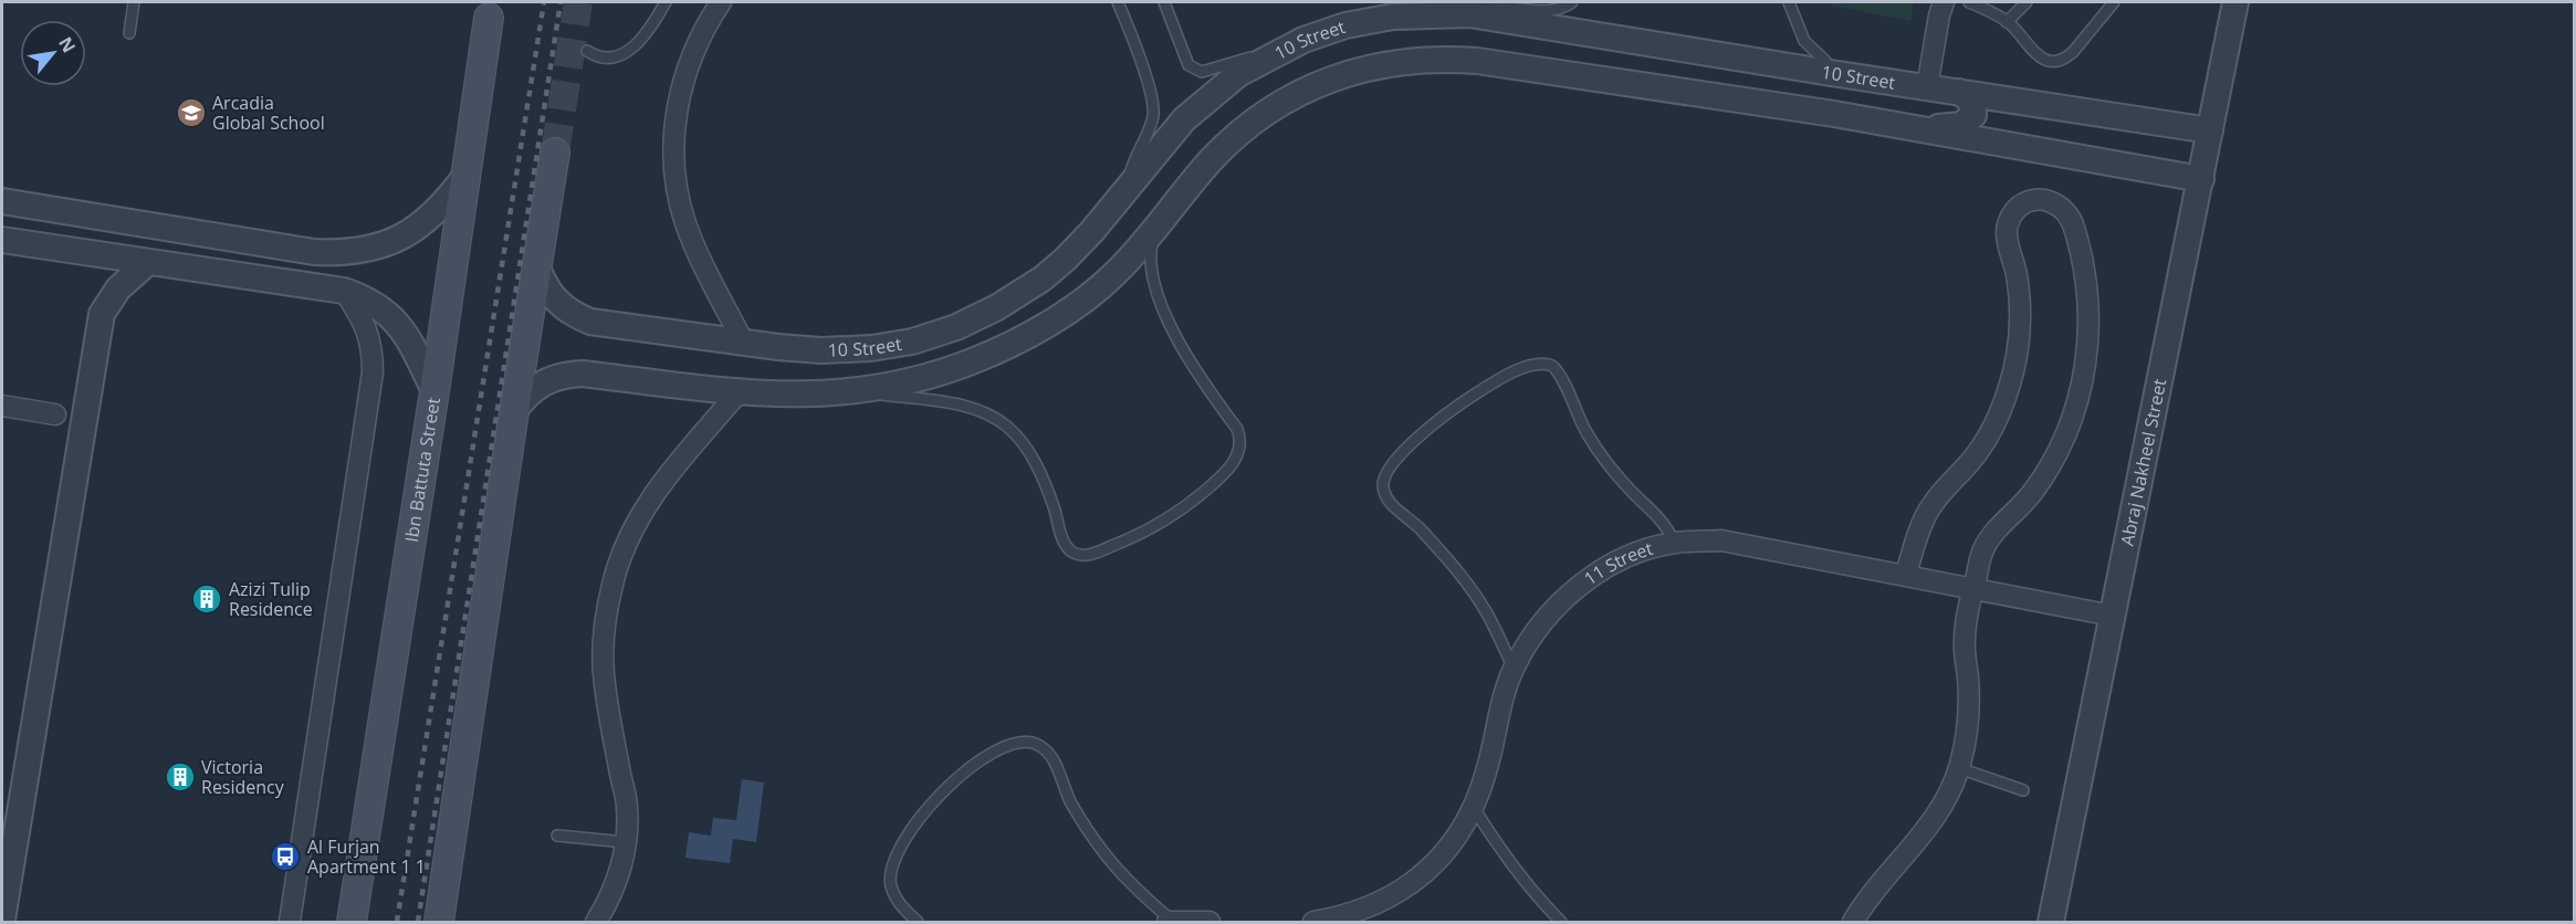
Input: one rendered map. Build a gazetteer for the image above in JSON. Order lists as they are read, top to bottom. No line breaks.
{"streets":{"main road":["Ibn Battuta Street"],"street":["10 Street","Abraj Nakheel Street","11 Street"]},"crossings":[["10 Street","Abraj Nakheel Street"],["Abraj Nakheel Street","11 Street"]],"places":{"school or university":["Arcadia Global School"],"building":["Azizi Tulip Residence","Victoria Residency"],"bus stop":["Al Furjan Apartment 1 1"]},"north":"top right"}
